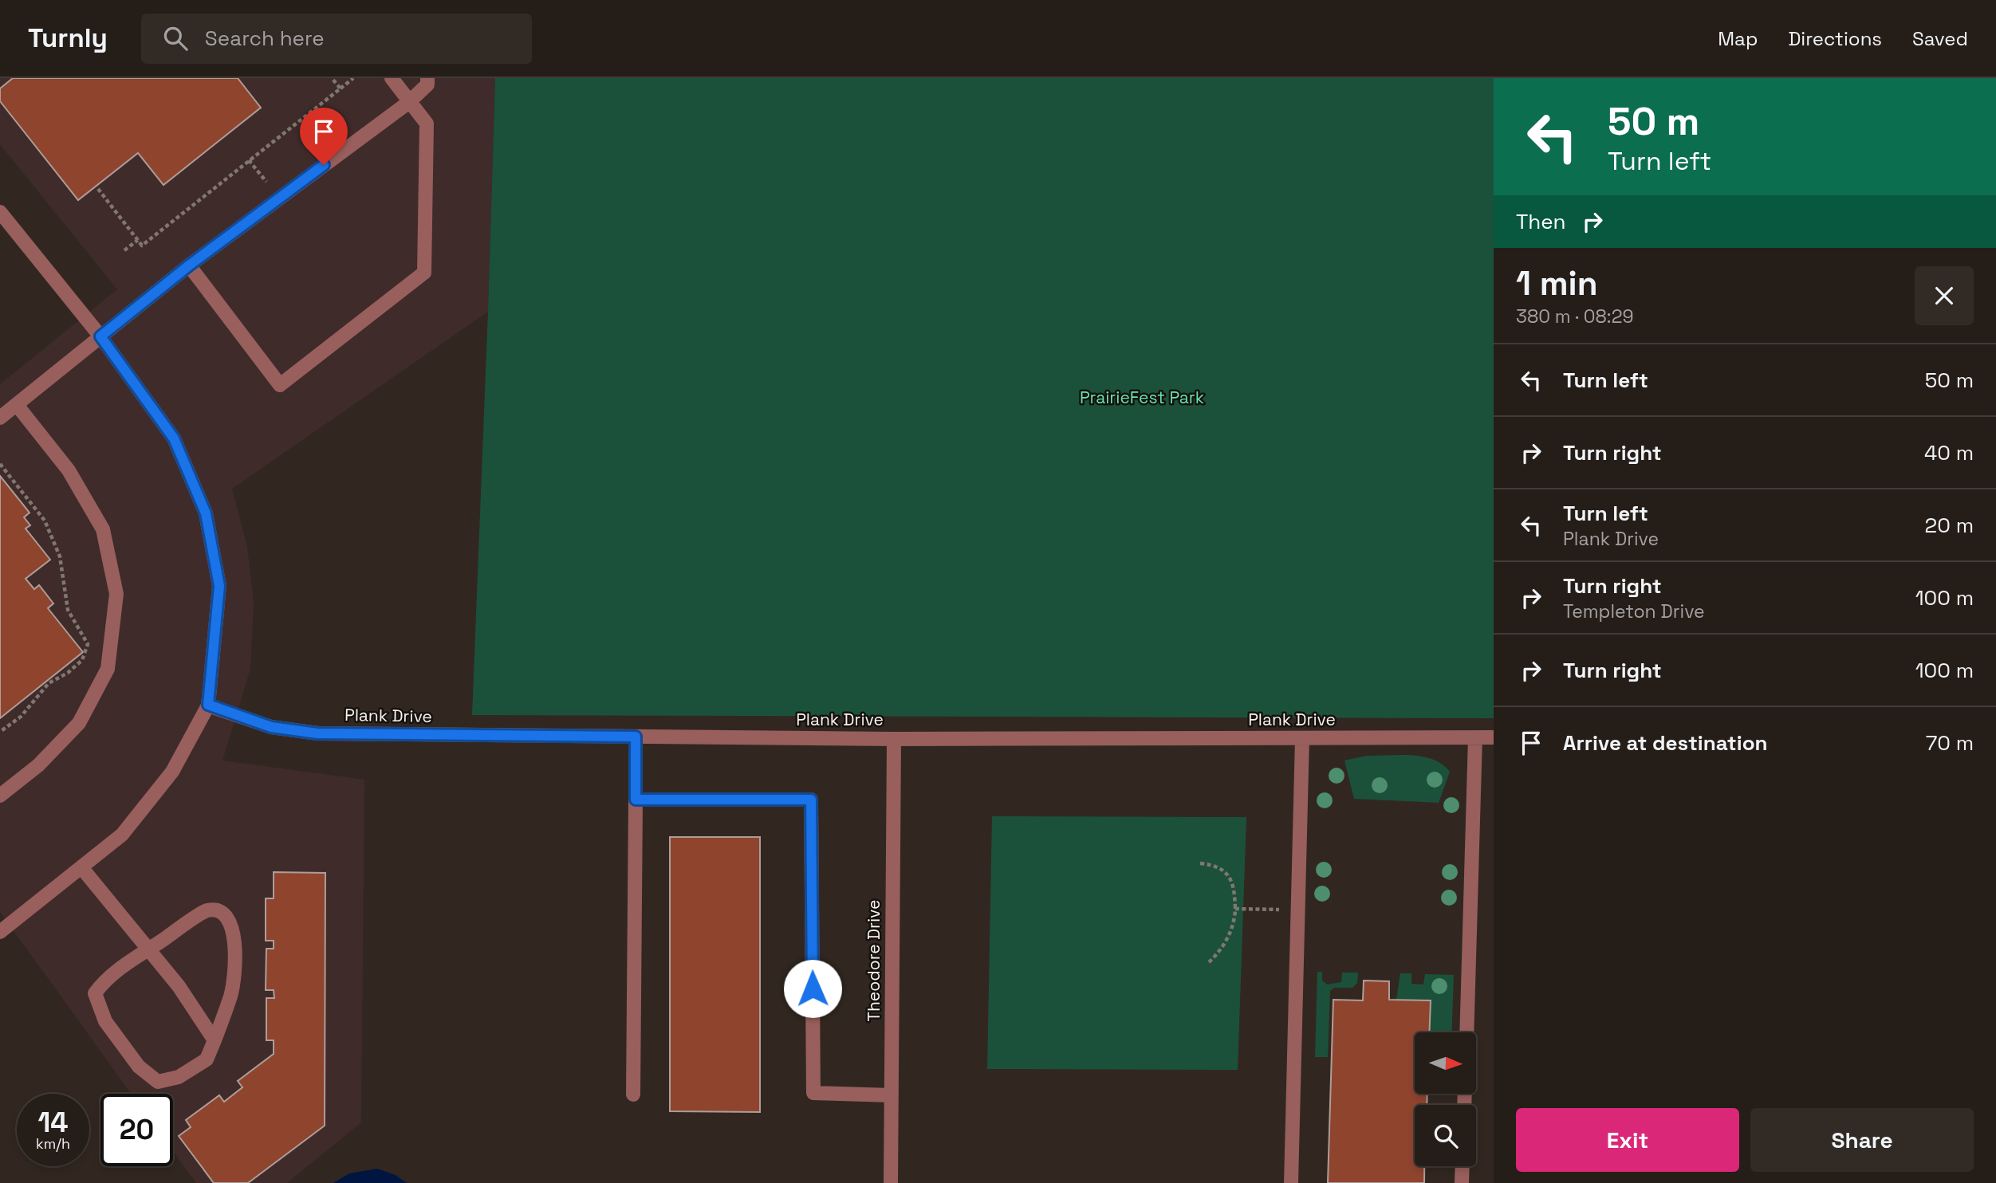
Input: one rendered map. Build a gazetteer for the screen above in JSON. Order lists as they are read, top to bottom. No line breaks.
{"streets":{"street":["Plank Drive","Theodore Drive"]},"crossings":[["Plank Drive","Theodore Drive"]],"parks":["PrairieFest Park"],"north":"right","page":{"header":"Turnly","search":"Search here","nav":["Map","Directions","Saved"],"turn":["50 m","Turn left"],"then":"Then","heading":["1 min","380 m · 08:29"],"list":[{"name":"Turn left","value":"50 m"},{"name":"Turn right","value":"40 m"},{"name":"Turn left","note":"Plank Drive","value":"20 m"},{"name":"Turn right","note":"Templeton Drive","value":"100 m"},{"name":"Turn right","value":"100 m"},{"name":"Arrive at destination","value":"70 m"}],"speed":"14 km/h","limit":"20","buttons":["Exit","Share"]}}
